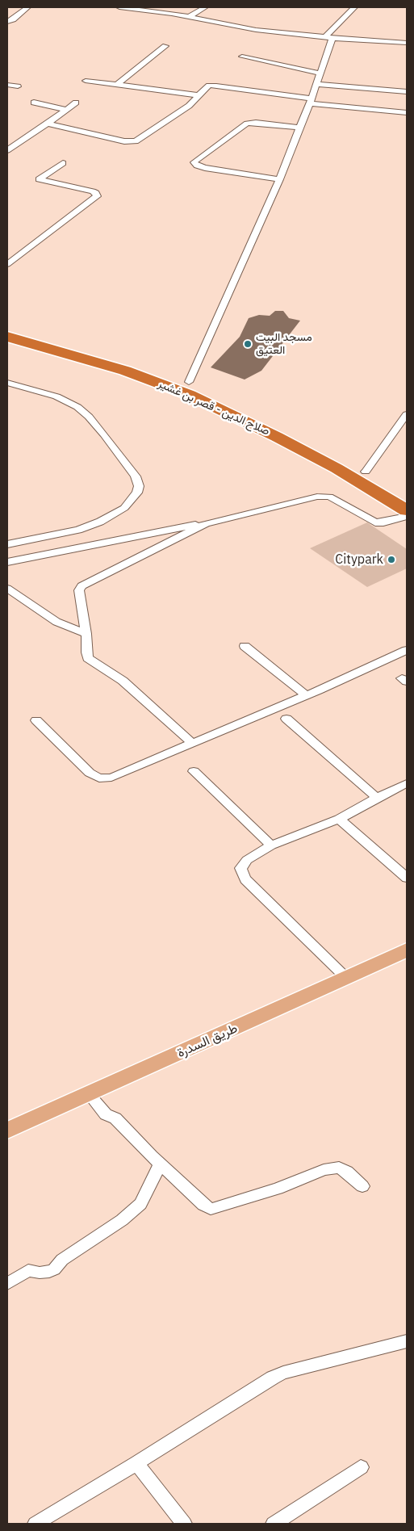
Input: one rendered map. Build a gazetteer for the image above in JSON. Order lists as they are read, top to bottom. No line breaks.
{"streets":{"highway":["صلاح الدين - قصر بن غشير"],"main road":["طريق السدرة"]},"places":["مسجد البيت العتيق","Citypark"]}
